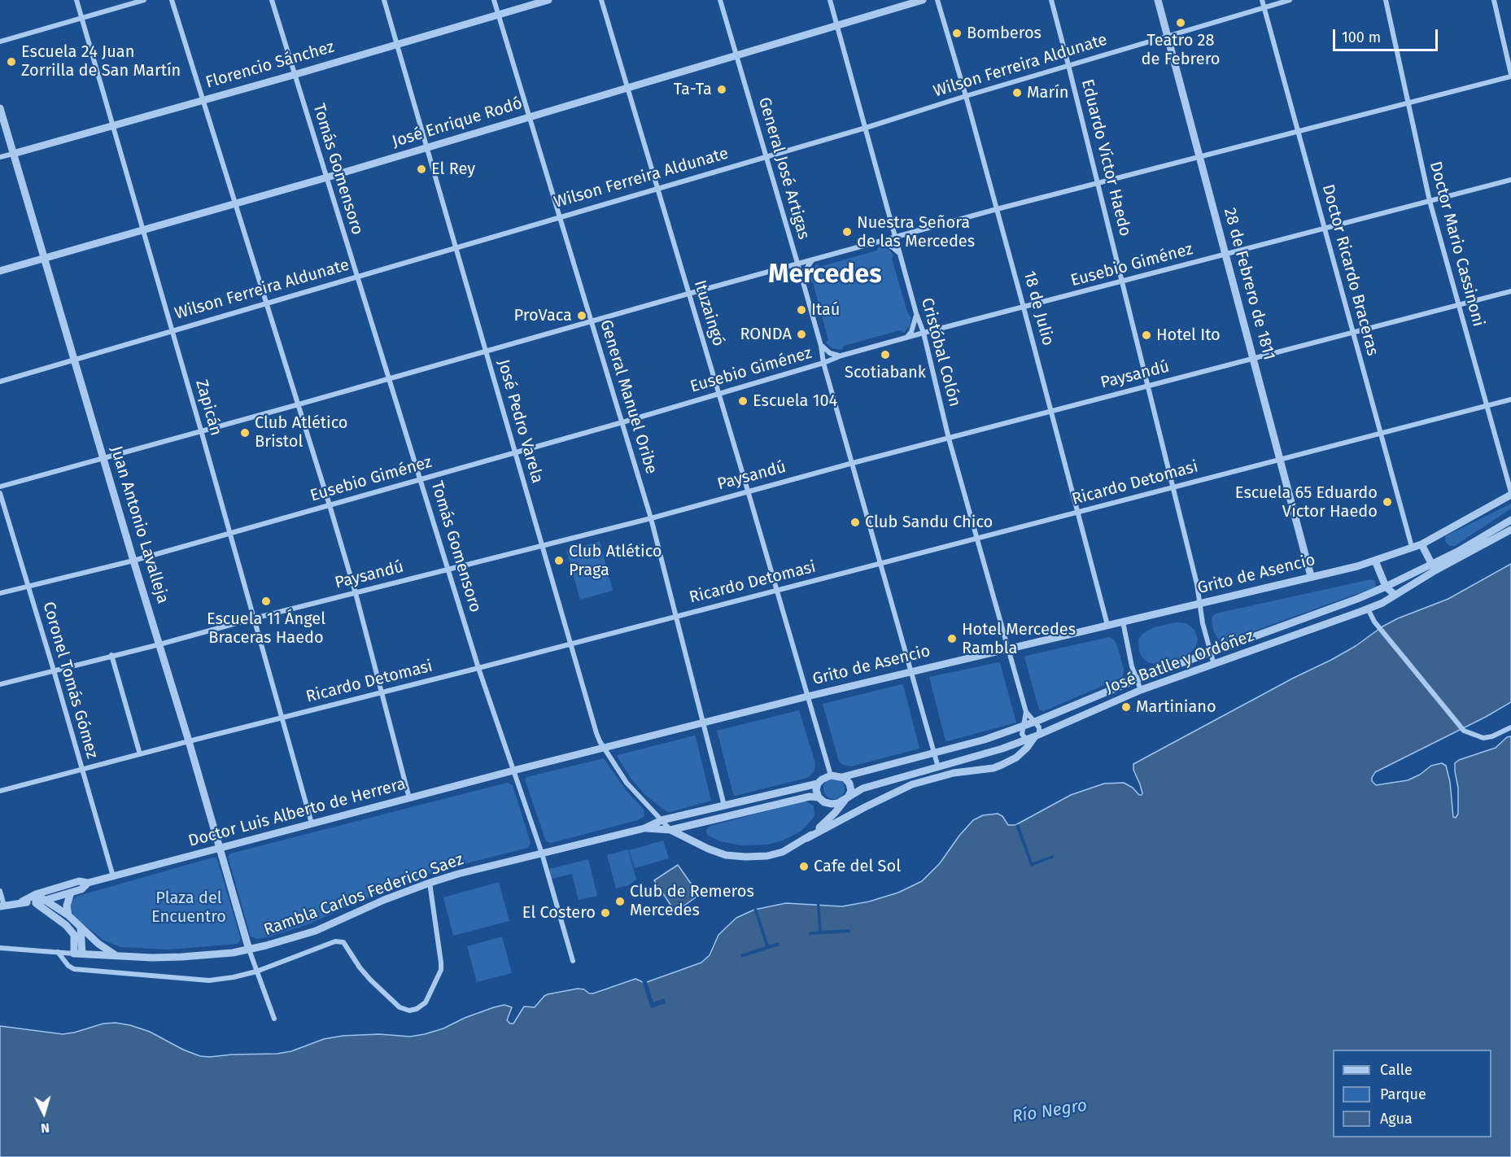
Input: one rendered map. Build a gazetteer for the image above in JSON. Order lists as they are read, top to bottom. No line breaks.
{"streets":{"street":["Florencio Sánchez","Wilson Ferreira Aldunate","José Enrique Rodó","Eduardo Víctor Haedo","General José Artigas","Tomás Gomensoro","Doctor Mario Cassinoni","Eusebio Giménez","Doctor Ricardo Braceras","28 de Febrero de 1811","18 de Julio","Ituzaingó","Cristóbal Colón","Paysandú","General Manuel Oribe","Zapicán","José Pedro Varela","Ricardo Detomasi","Juan Antonio Lavalleja","Grito de Asencio","José Batlle y Ordóñez","Coronel Tomás Gómez","Doctor Luis Alberto de Herrera","Rambla Carlos Federico Saez"]},"crossings":[["Florencio Sánchez","Tomás Gomensoro"],["Florencio Sánchez","General Manuel Oribe"],["Florencio Sánchez","Zapicán"],["Florencio Sánchez","José Pedro Varela"],["Florencio Sánchez","Juan Antonio Lavalleja"],["Wilson Ferreira Aldunate","Eduardo Víctor Haedo"],["Wilson Ferreira Aldunate","General José Artigas"],["Wilson Ferreira Aldunate","Tomás Gomensoro"],["Wilson Ferreira Aldunate","Doctor Ricardo Braceras"],["Wilson Ferreira Aldunate","28 de Febrero de 1811"],["Wilson Ferreira Aldunate","18 de Julio"],["Wilson Ferreira Aldunate","Ituzaingó"],["Wilson Ferreira Aldunate","Cristóbal Colón"],["Wilson Ferreira Aldunate","General Manuel Oribe"],["Wilson Ferreira Aldunate","Zapicán"],["Wilson Ferreira Aldunate","José Pedro Varela"],["Wilson Ferreira Aldunate","Juan Antonio Lavalleja"],["José Enrique Rodó","General José Artigas"],["José Enrique Rodó","Tomás Gomensoro"],["José Enrique Rodó","Ituzaingó"],["José Enrique Rodó","Cristóbal Colón"],["José Enrique Rodó","General Manuel Oribe"],["José Enrique Rodó","Zapicán"],["José Enrique Rodó","José Pedro Varela"],["José Enrique Rodó","Juan Antonio Lavalleja"],["Eduardo Víctor Haedo","Eusebio Giménez"],["Eduardo Víctor Haedo","Paysandú"],["Eduardo Víctor Haedo","Ricardo Detomasi"],["Eduardo Víctor Haedo","Grito de Asencio"],["Eduardo Víctor Haedo","José Batlle y Ordóñez"],["General José Artigas","Eusebio Giménez"],["General José Artigas","Cristóbal Colón"],["General José Artigas","Paysandú"],["General José Artigas","Ricardo Detomasi"],["General José Artigas","Grito de Asencio"],["General José Artigas","José Batlle y Ordóñez"],["Tomás Gomensoro","Eusebio Giménez"],["Tomás Gomensoro","Paysandú"],["Tomás Gomensoro","Ricardo Detomasi"],["Tomás Gomensoro","Grito de Asencio"],["Tomás Gomensoro","Doctor Luis Alberto de Herrera"],["Tomás Gomensoro","Rambla Carlos Federico Saez"],["Doctor Mario Cassinoni","Eusebio Giménez"],["Doctor Mario Cassinoni","Paysandú"],["Doctor Mario Cassinoni","Ricardo Detomasi"],["Doctor Mario Cassinoni","Grito de Asencio"],["Eusebio Giménez","Doctor Ricardo Braceras"],["Eusebio Giménez","28 de Febrero de 1811"],["Eusebio Giménez","18 de Julio"],["Eusebio Giménez","Ituzaingó"],["Eusebio Giménez","Cristóbal Colón"],["Eusebio Giménez","General Manuel Oribe"],["Eusebio Giménez","Zapicán"],["Eusebio Giménez","José Pedro Varela"],["Eusebio Giménez","Juan Antonio Lavalleja"],["Eusebio Giménez","Coronel Tomás Gómez"],["Doctor Ricardo Braceras","Paysandú"],["Doctor Ricardo Braceras","Ricardo Detomasi"],["Doctor Ricardo Braceras","Grito de Asencio"],["28 de Febrero de 1811","Paysandú"],["28 de Febrero de 1811","Ricardo Detomasi"],["28 de Febrero de 1811","Grito de Asencio"],["18 de Julio","Paysandú"],["18 de Julio","Ricardo Detomasi"],["18 de Julio","Grito de Asencio"],["Ituzaingó","Paysandú"],["Ituzaingó","Ricardo Detomasi"],["Ituzaingó","Grito de Asencio"],["Ituzaingó","José Batlle y Ordóñez"],["Ituzaingó","Rambla Carlos Federico Saez"],["Cristóbal Colón","Paysandú"],["Cristóbal Colón","Ricardo Detomasi"],["Cristóbal Colón","Grito de Asencio"],["Paysandú","General Manuel Oribe"],["Paysandú","Zapicán"],["Paysandú","José Pedro Varela"],["Paysandú","Juan Antonio Lavalleja"],["Paysandú","Coronel Tomás Gómez"],["General Manuel Oribe","Ricardo Detomasi"],["General Manuel Oribe","Grito de Asencio"],["General Manuel Oribe","Rambla Carlos Federico Saez"],["Zapicán","Ricardo Detomasi"],["Zapicán","Doctor Luis Alberto de Herrera"],["José Pedro Varela","Ricardo Detomasi"],["José Pedro Varela","Grito de Asencio"],["José Pedro Varela","Rambla Carlos Federico Saez"],["Ricardo Detomasi","Juan Antonio Lavalleja"],["Ricardo Detomasi","Coronel Tomás Gómez"],["Juan Antonio Lavalleja","Doctor Luis Alberto de Herrera"],["Juan Antonio Lavalleja","Rambla Carlos Federico Saez"],["Grito de Asencio","Doctor Luis Alberto de Herrera"],["José Batlle y Ordóñez","Rambla Carlos Federico Saez"],["Coronel Tomás Gómez","Doctor Luis Alberto de Herrera"]],"districts":["Mercedes"],"water":["Río Negro"],"parks":["Plaza del Encuentro"],"places":["Teatro 28 de Febrero","Bomberos","Escuela 24 Juan Zorrilla de San Martín","Ta-Ta","Marín","El Rey","Nuestra Señora de las Mercedes","Itaú","ProVaca","RONDA","Hotel Ito","Scotiabank","Escuela 104","Club Atlético Bristol","Escuela 65 Eduardo Víctor Haedo","Club Sandu Chico","Club Atlético Praga","Escuela 11 Ángel Braceras Haedo","Hotel Mercedes Rambla","Martiniano","Cafe del Sol","Club de Remeros Mercedes","El Costero"],"legend":["Calle","Parque","Agua"],"scale_bar":"100 m","north":"bottom"}
